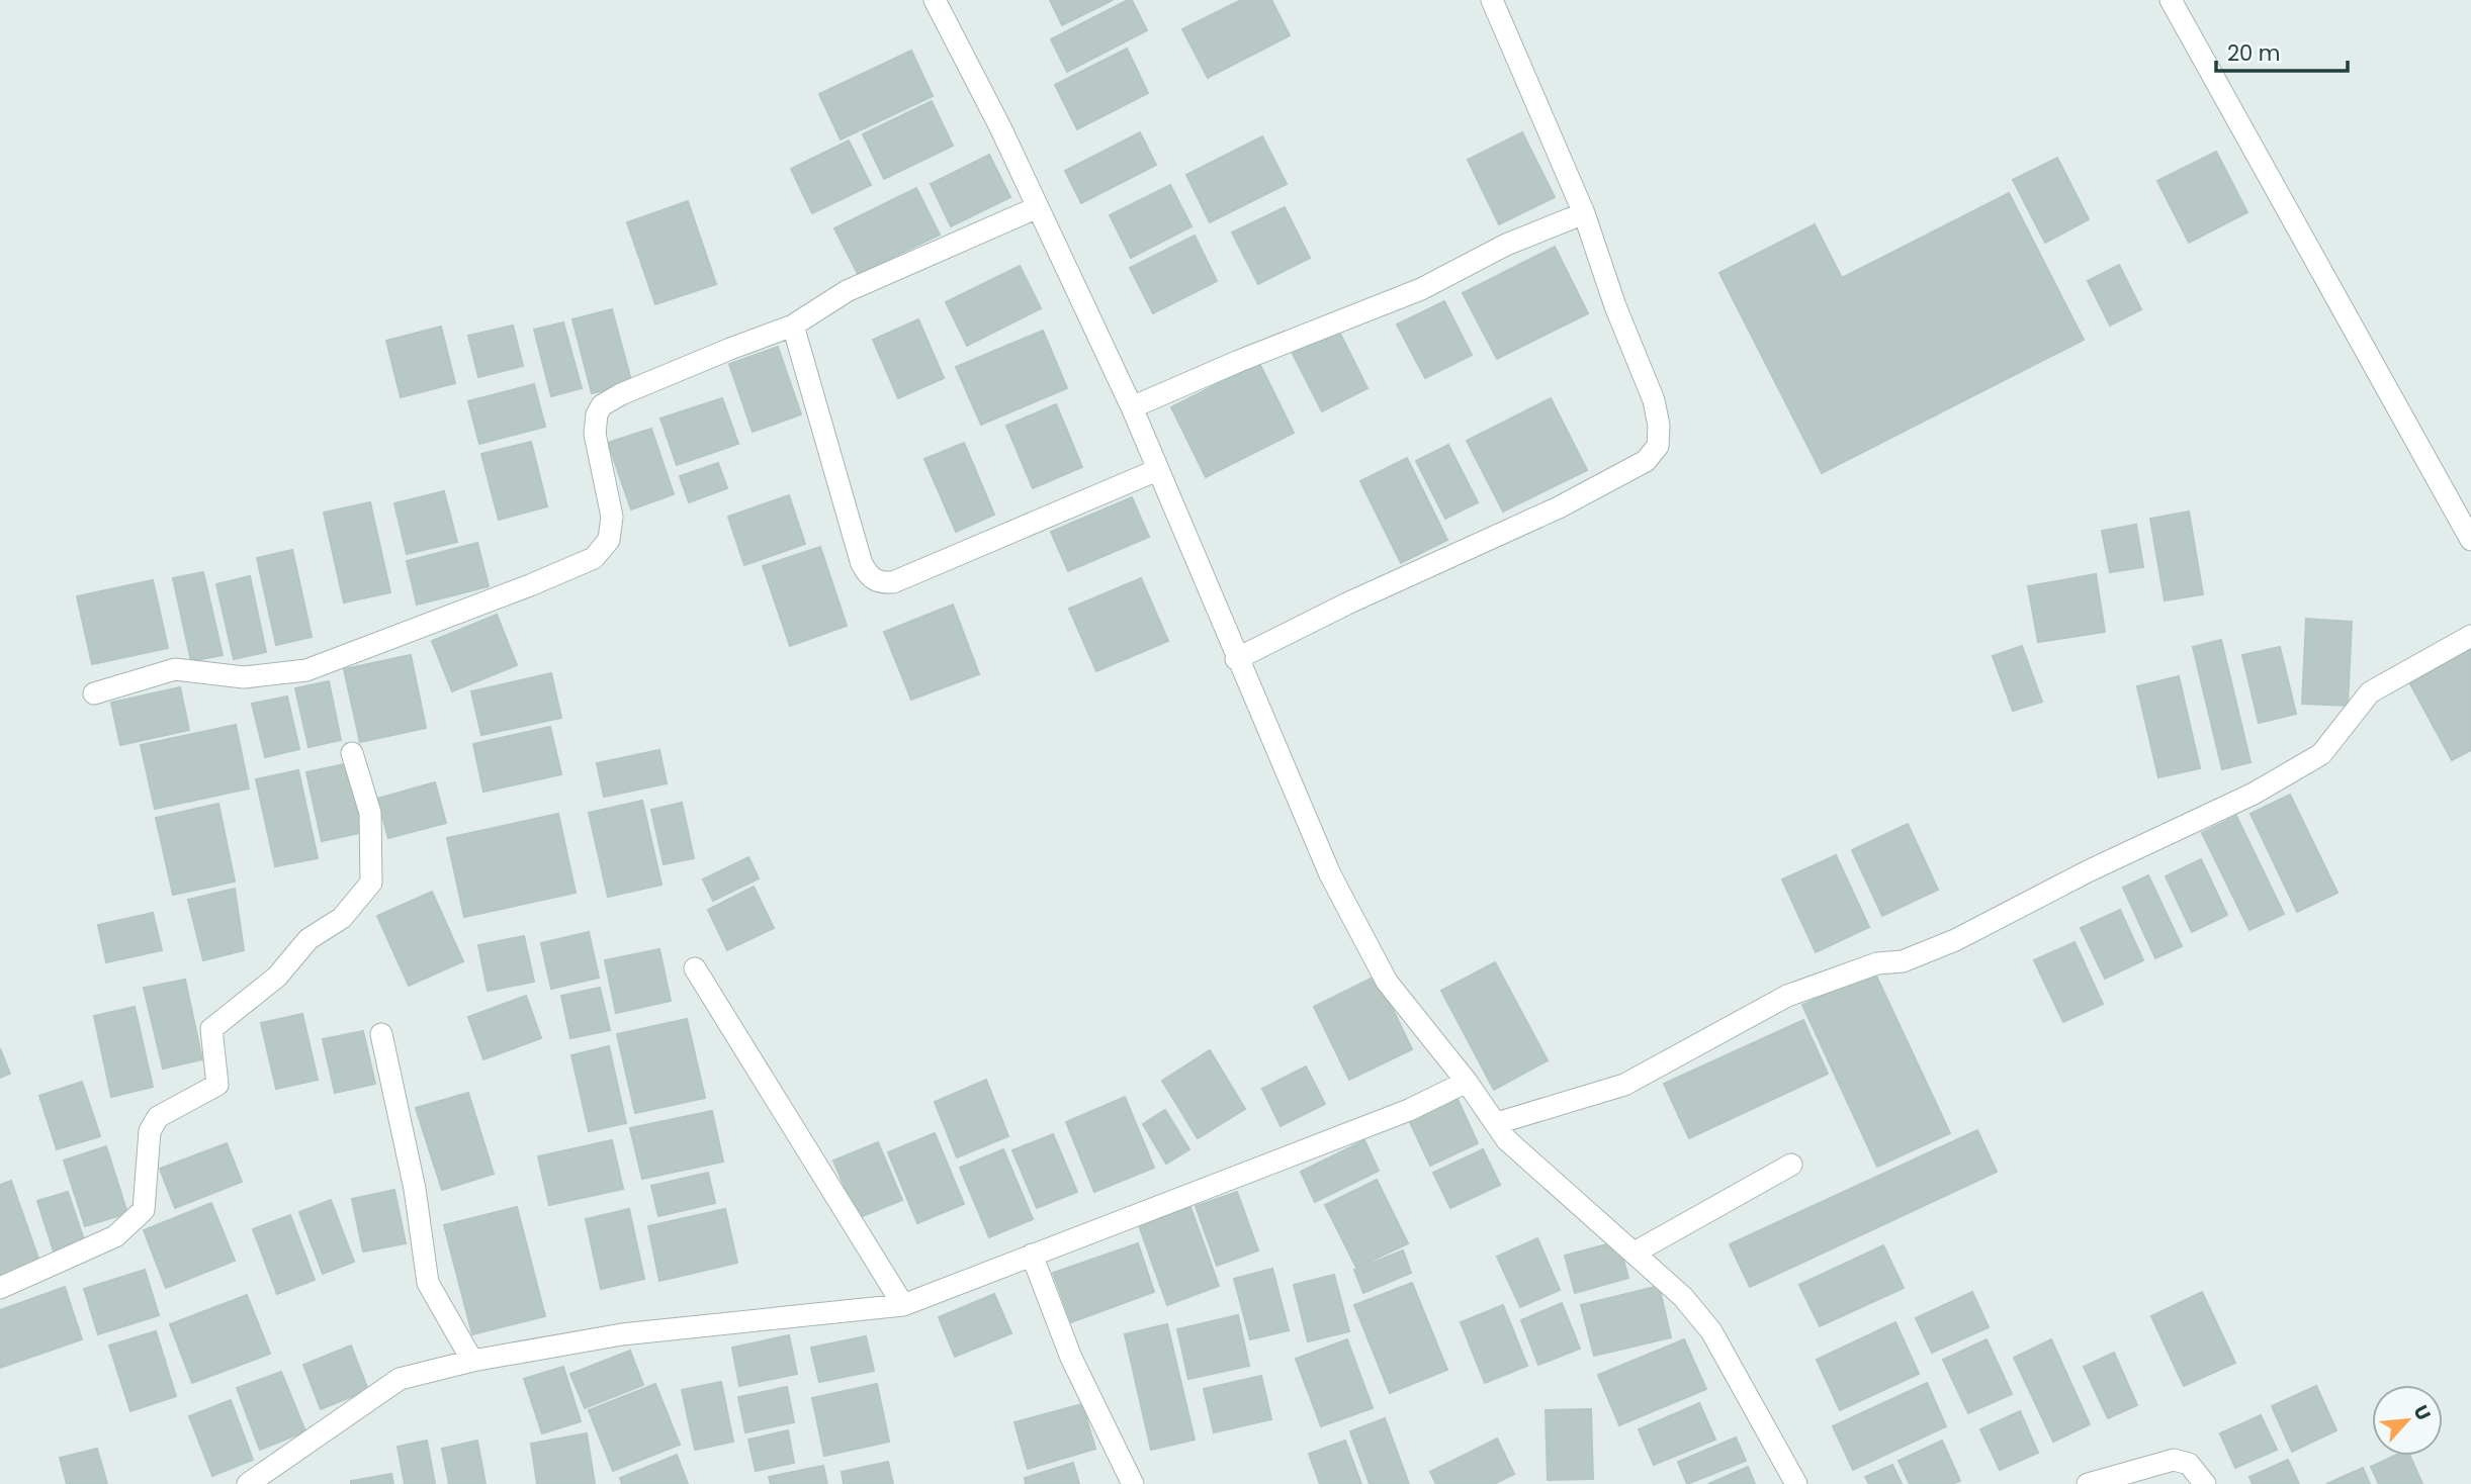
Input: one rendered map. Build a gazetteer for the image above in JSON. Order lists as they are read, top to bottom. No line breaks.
{"scale_bar":"20 m","north":"top right"}
